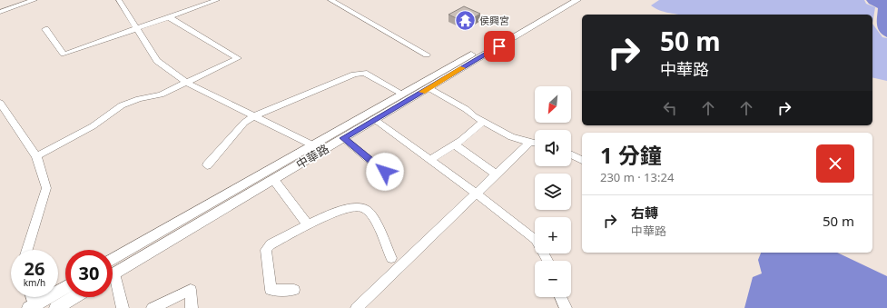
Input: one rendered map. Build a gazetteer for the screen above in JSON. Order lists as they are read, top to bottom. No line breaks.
{"streets":{"main road":["中華路"]},"places":{"temple":["侯興宮"]},"north":"bottom left","page":{"turn":["50 m","中華路"],"map_buttons":["+","−"],"heading":["1 分鐘","230 m · 13:24"],"list":[{"name":"右轉","note":"中華路","value":"50 m"}],"speed":"26 km/h","limit":"30"}}
